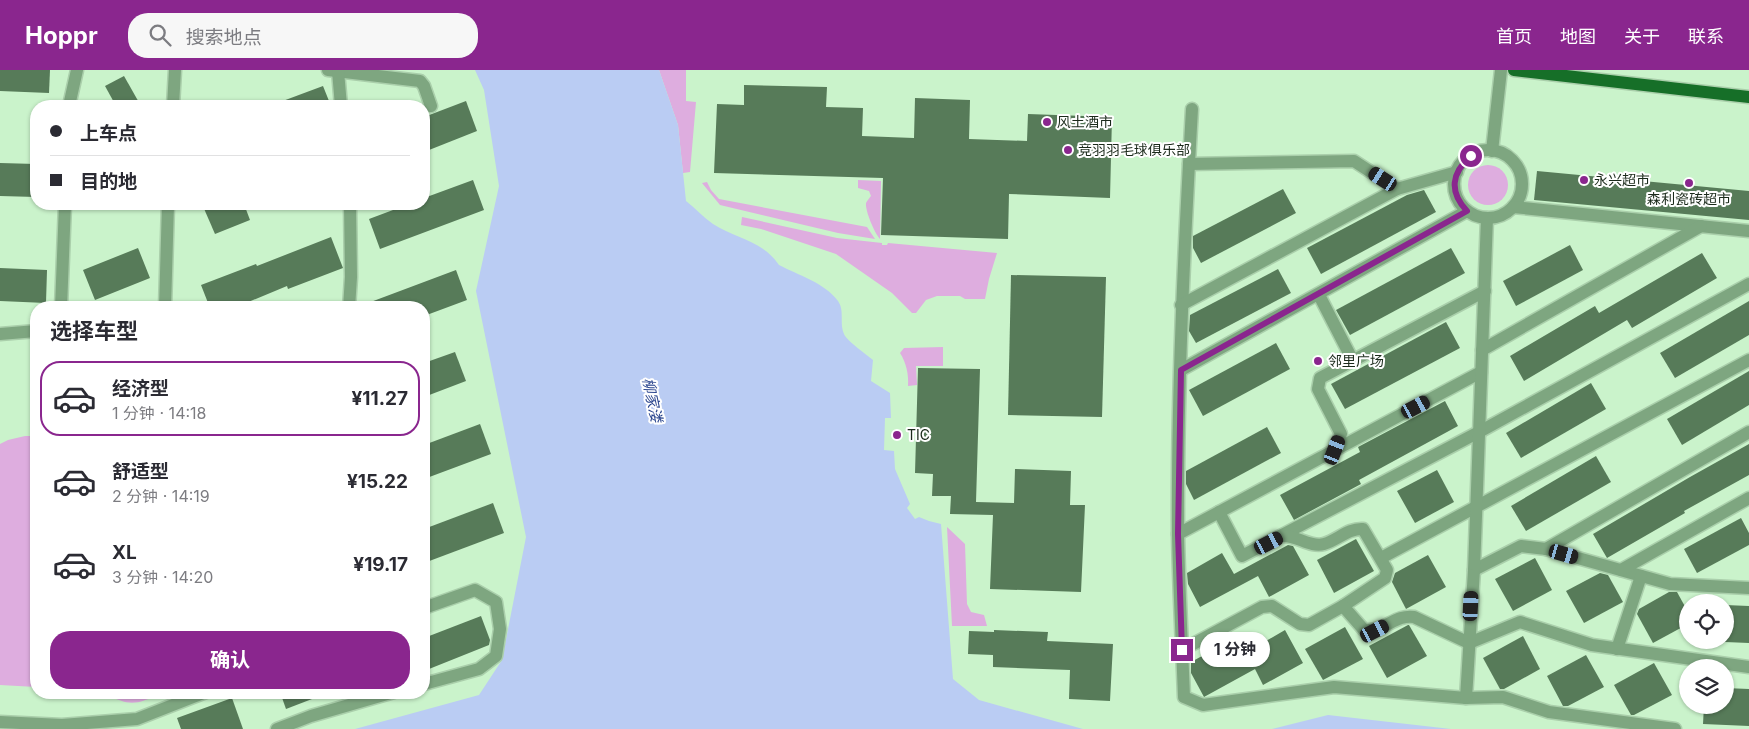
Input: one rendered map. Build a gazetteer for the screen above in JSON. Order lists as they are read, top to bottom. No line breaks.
{"water":["柳家溇"],"places":["风土酒市","竞羽羽毛球俱乐部","永兴超市","森利瓷砖超市","邻里广场","TIC"],"page":{"header":"Hoppr","search":"搜索地点","nav":["首页","地图","关于","联系"],"banner":["上车点","目的地"],"heading":"选择车型","list":[{"name":"经济型","note":"1 分钟 · 14:18","value":"¥11.27"},{"name":"舒适型","note":"2 分钟 · 14:19","value":"¥15.22"},{"name":"XL","note":"3 分钟 · 14:20","value":"¥19.17"}],"buttons":"确认","bubble":"1 分钟"}}
